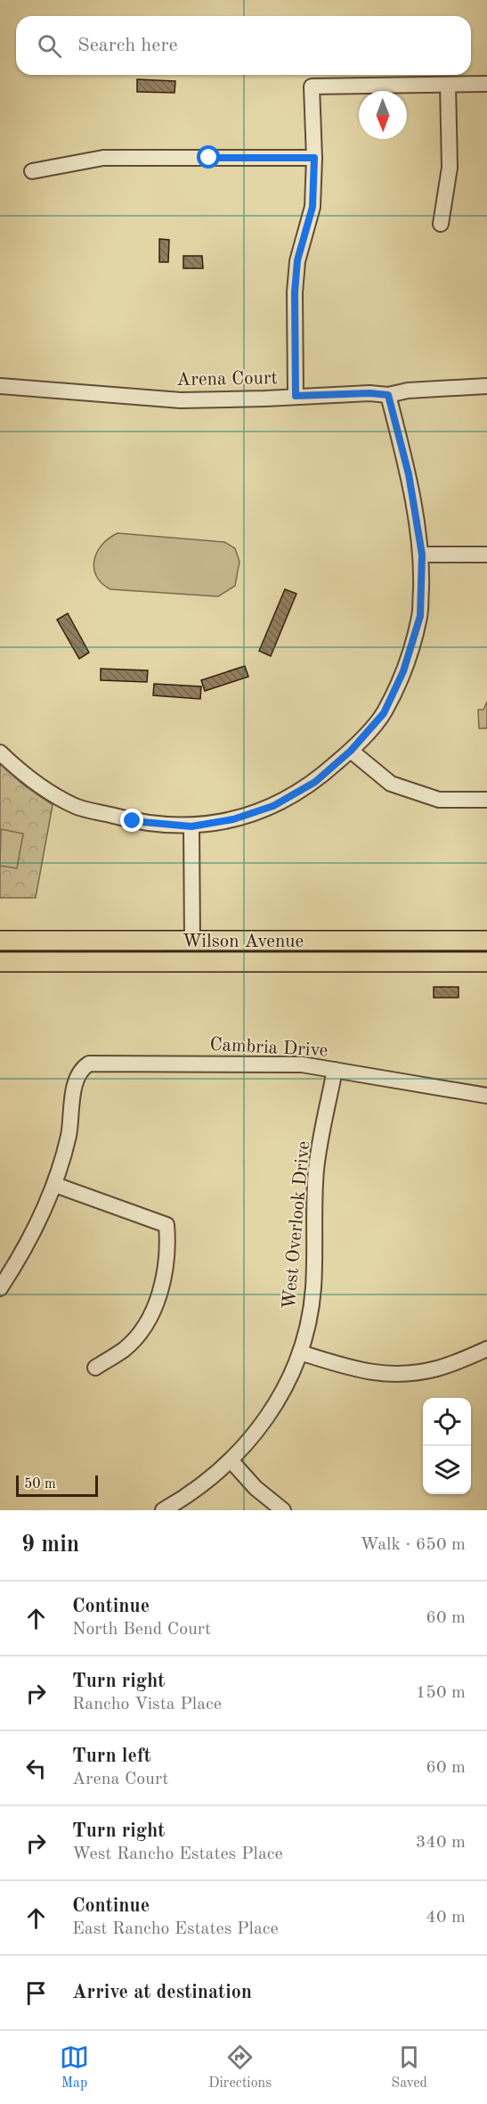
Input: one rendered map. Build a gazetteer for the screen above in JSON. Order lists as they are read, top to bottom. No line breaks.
{"streets":{"main road":["Wilson Avenue"],"street":["Arena Court","Cambria Drive","West Overlook Drive"]},"crossings":[["Cambria Drive","West Overlook Drive"]],"scale_bar":"50 m","north":"bottom","page":{"search":"Search here","scale":"50 m","heading":["9 min","Walk · 650 m"],"list":[["Continue","North Bend Court","60 m"],["Turn right","Rancho Vista Place","150 m"],["Turn left","Arena Court","60 m"],["Turn right","West Rancho Estates Place","340 m"],["Continue","East Rancho Estates Place","40 m"],"Arrive at destination"],"nav":["Map","Directions","Saved"]}}
